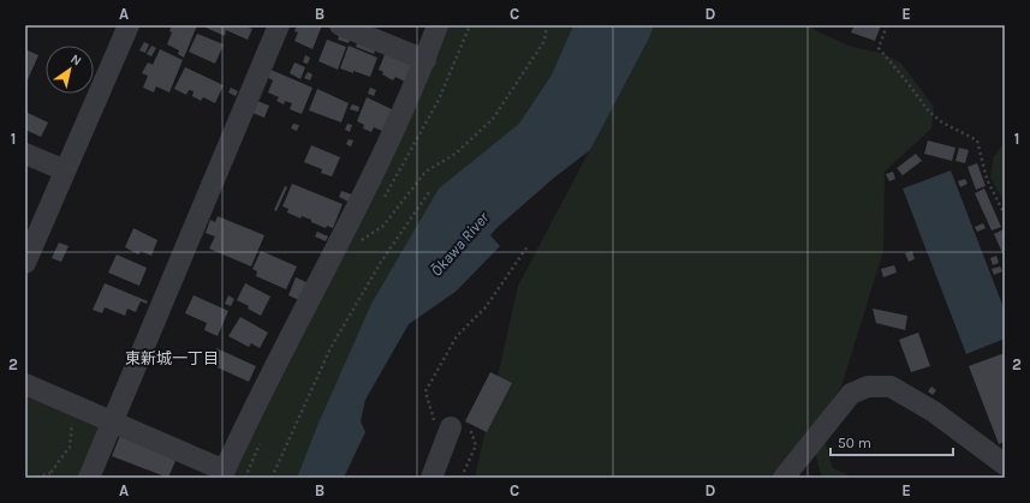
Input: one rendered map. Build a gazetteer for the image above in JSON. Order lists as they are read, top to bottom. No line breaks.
{"districts":["東新城一丁目"],"water":["Ōkawa River"],"scale_bar":"50 m","north":"top right","grid":{"columns":["A","B","C","D","E"],"rows":["1","2"]}}
